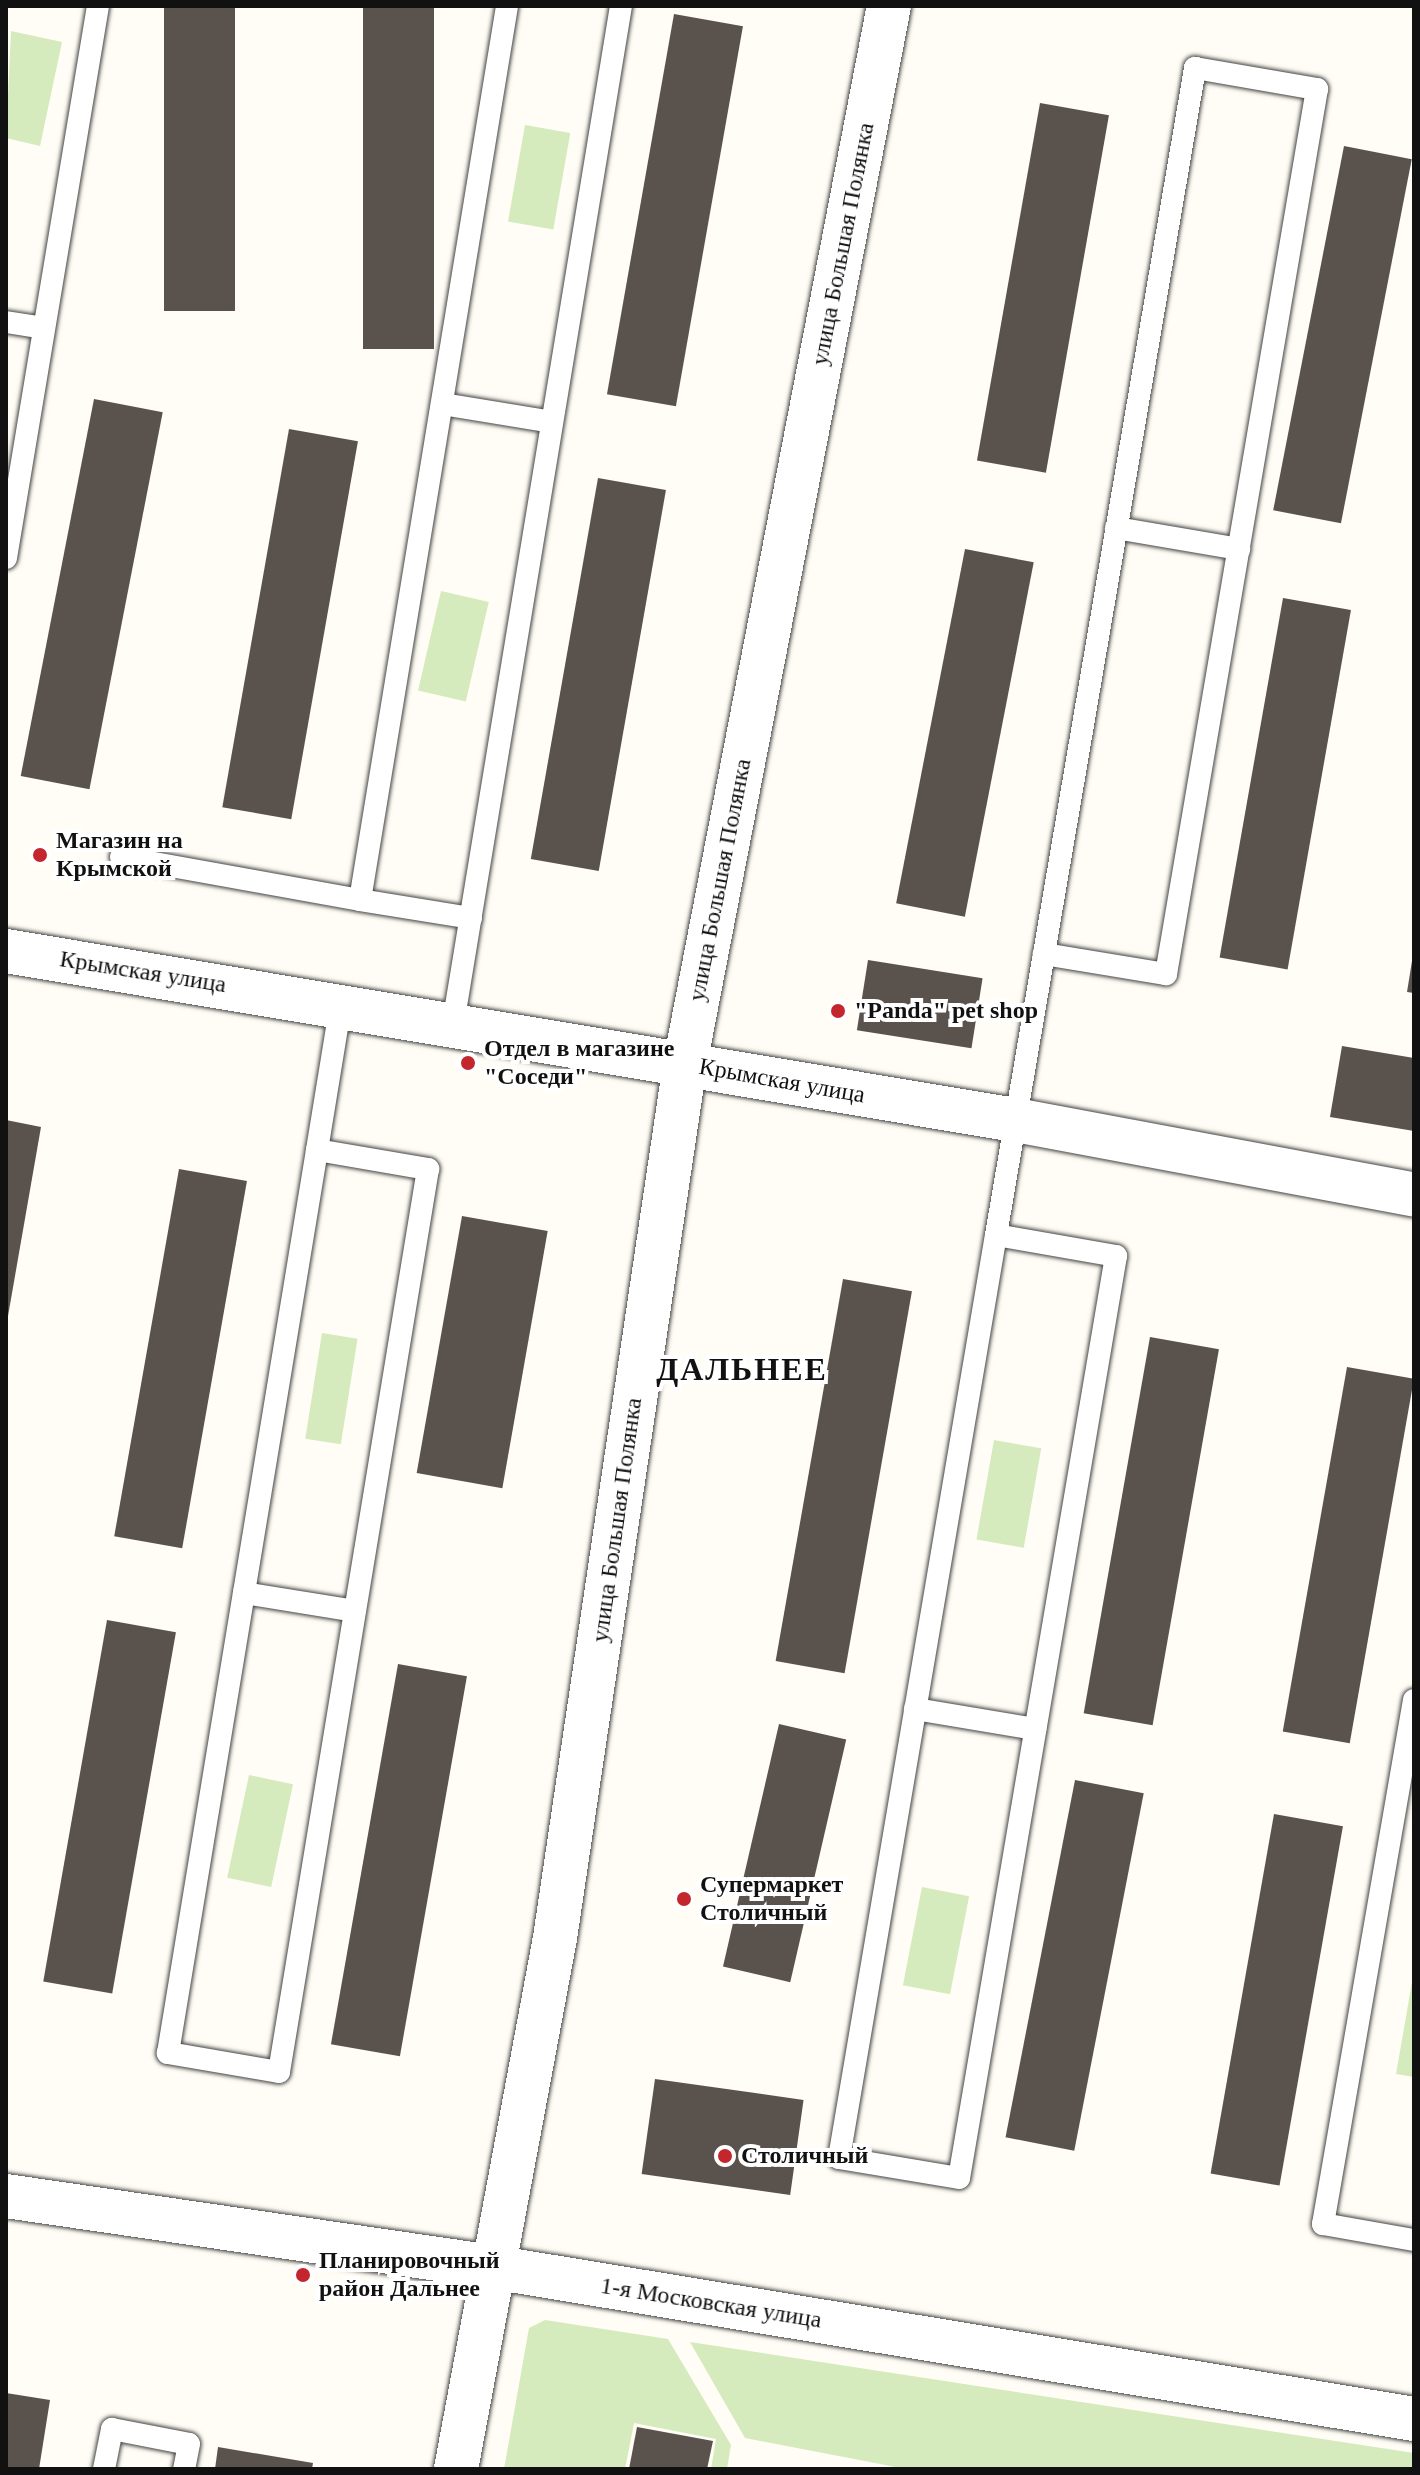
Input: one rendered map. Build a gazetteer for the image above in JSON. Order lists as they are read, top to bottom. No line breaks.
{"streets":{"street":["улица Большая Полянка","Крымская улица","1-я Московская улица"]},"crossings":[["улица Большая Полянка","Крымская улица"],["улица Большая Полянка","1-я Московская улица"]],"districts":["ДАЛЬНЕЕ"],"places":["Магазин на Крымской","\"Panda\" pet shop","Отдел в магазине \"Соседи\"","Супермаркет Столичный","Столичный","Планировочный район Дальнее"]}
